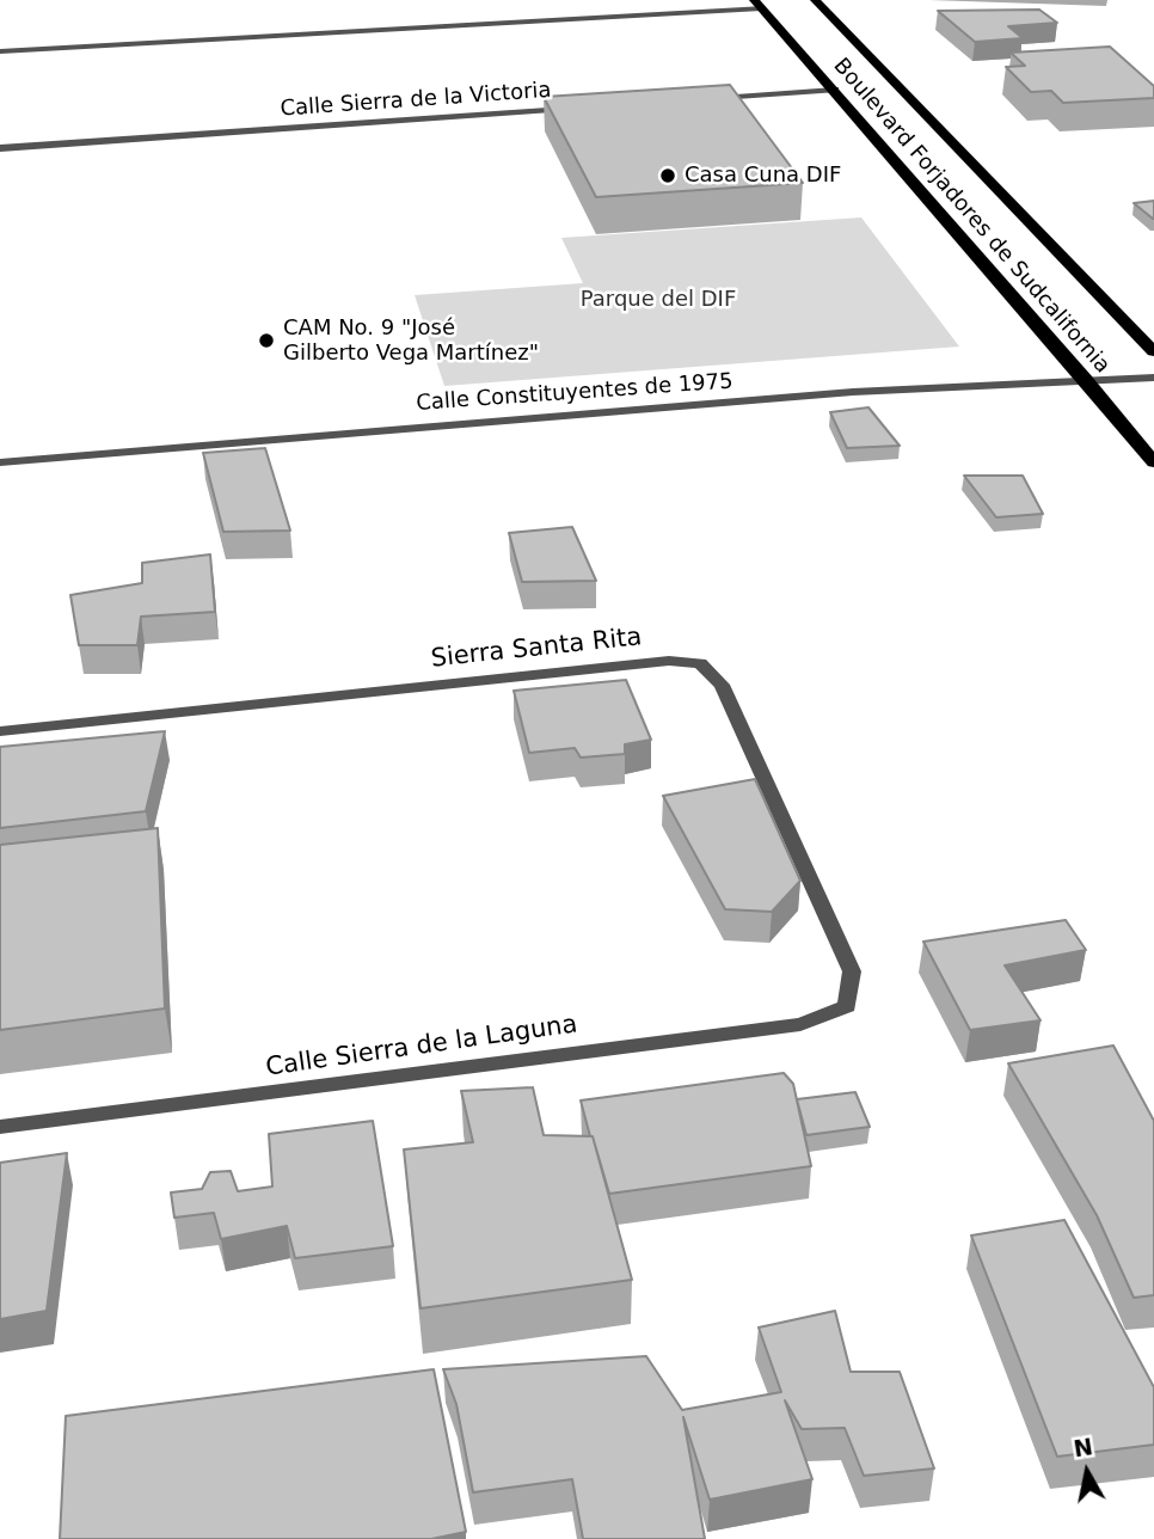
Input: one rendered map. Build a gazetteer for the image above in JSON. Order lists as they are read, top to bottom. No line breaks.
{"streets":{"main road":["Boulevard Forjadores de Sudcalifornia"],"street":["Calle Sierra de la Victoria","Calle Constituyentes de 1975","Sierra Santa Rita","Calle Sierra de la Laguna"]},"crossings":[["Boulevard Forjadores de Sudcalifornia","Calle Constituyentes de 1975"],["Sierra Santa Rita","Calle Sierra de la Laguna"]],"parks":["Parque del DIF"],"places":["Casa Cuna DIF","CAM No. 9 \"José Gilberto Vega Martínez\""],"north":"top"}
